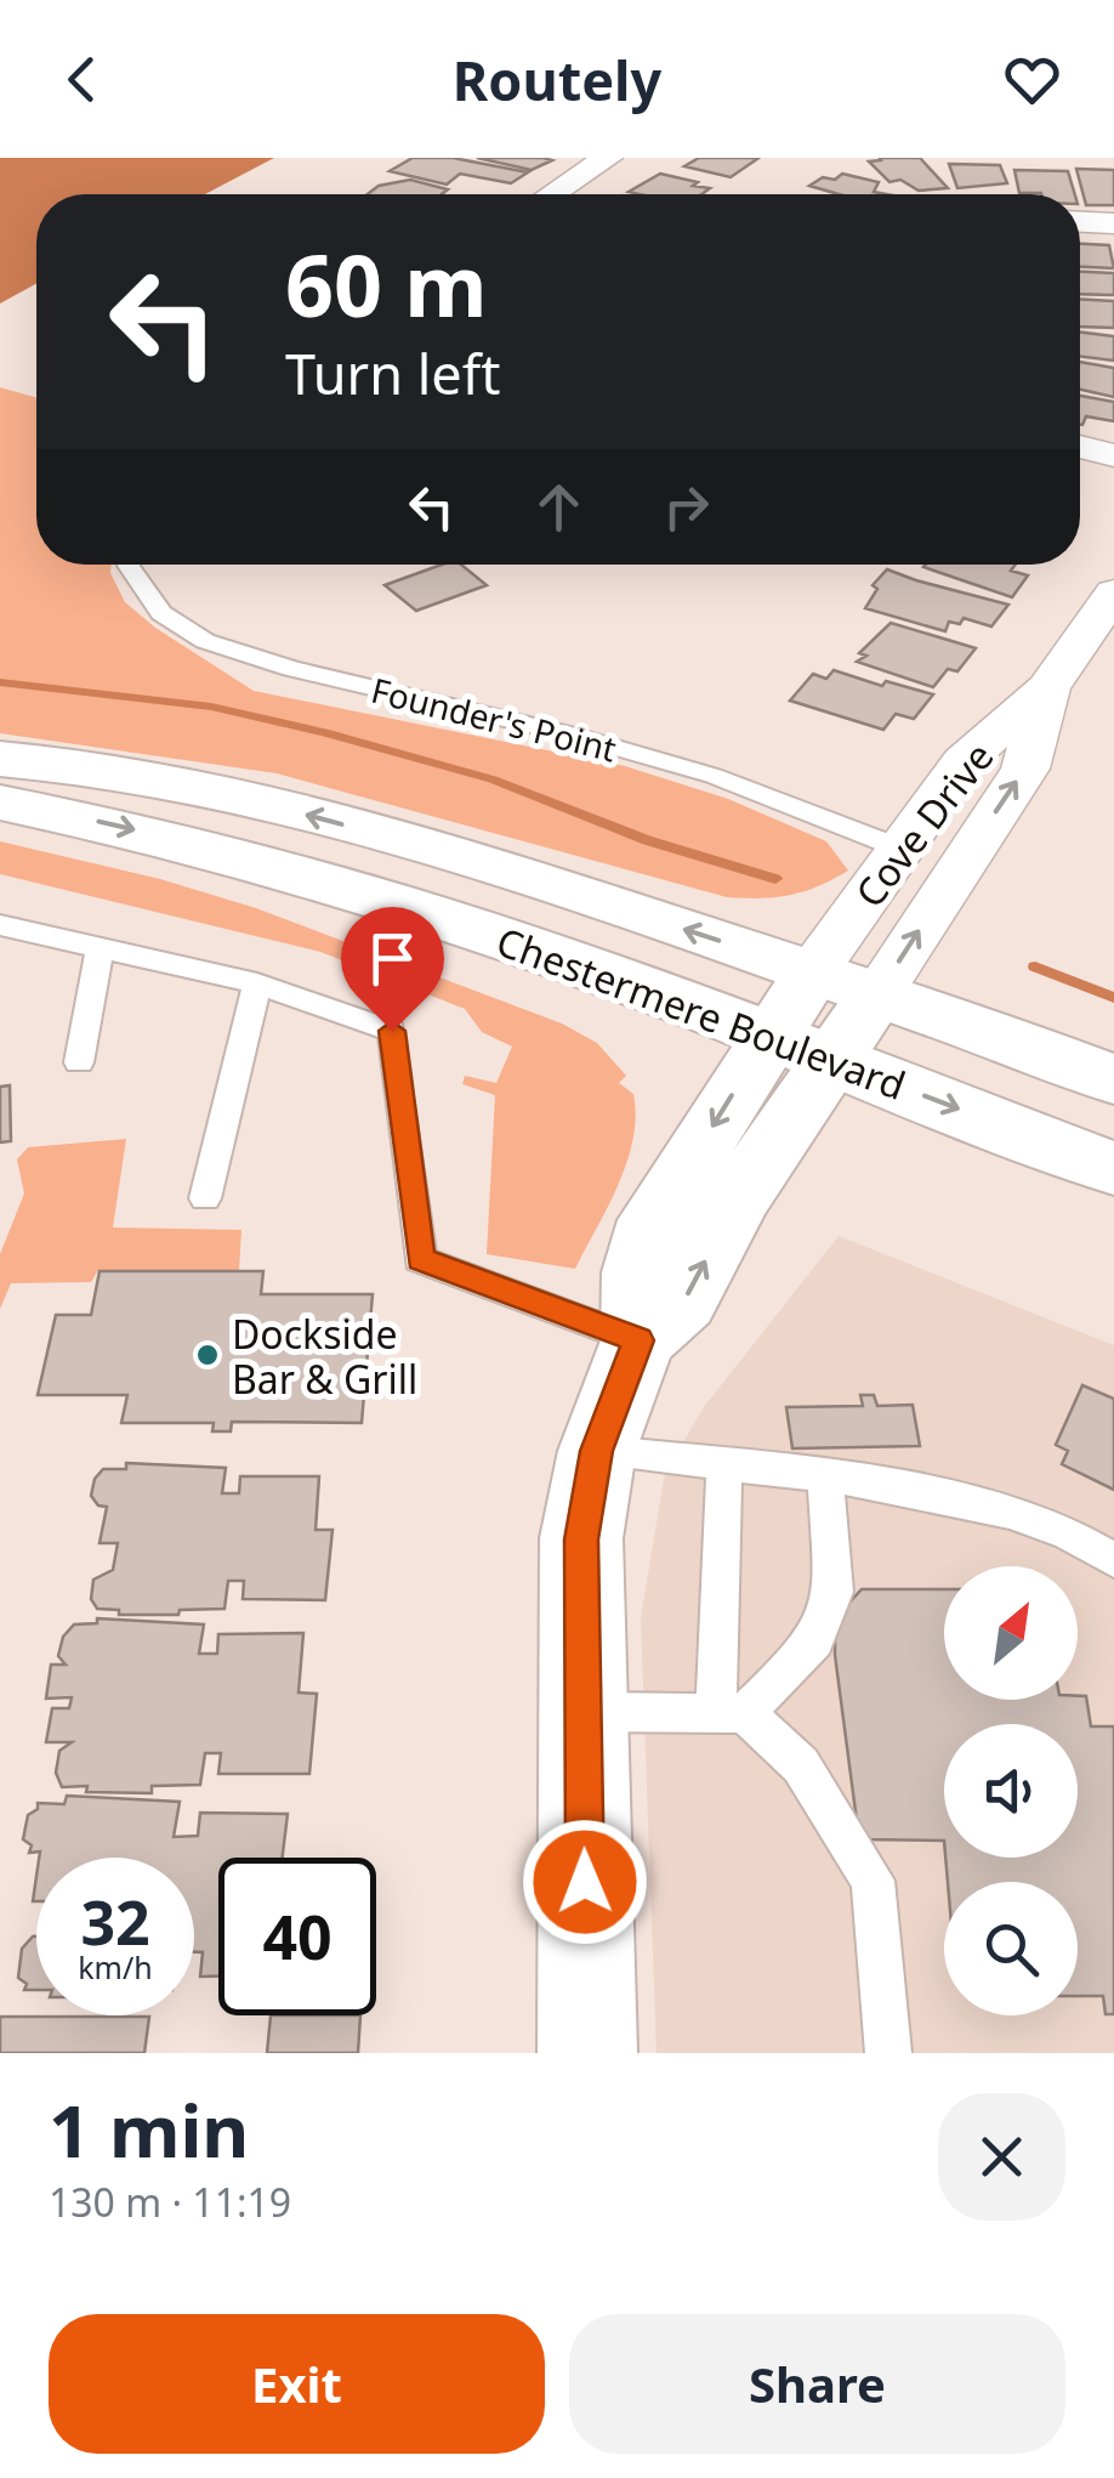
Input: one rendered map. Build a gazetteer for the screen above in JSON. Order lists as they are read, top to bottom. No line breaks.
{"streets":{"main road":["Chestermere Boulevard"],"street":["Cove Drive"],"lane":["Founder's Point"]},"crossings":[["Founder's Point","Cove Drive"],["Cove Drive","Chestermere Boulevard"]],"places":["Dockside Bar & Grill"],"north":"top right","page":{"header":"Routely","turn":["60 m","Turn left"],"speed":"32 km/h","limit":"40","heading":["1 min","130 m · 11:19"],"buttons":["Exit","Share"]}}
